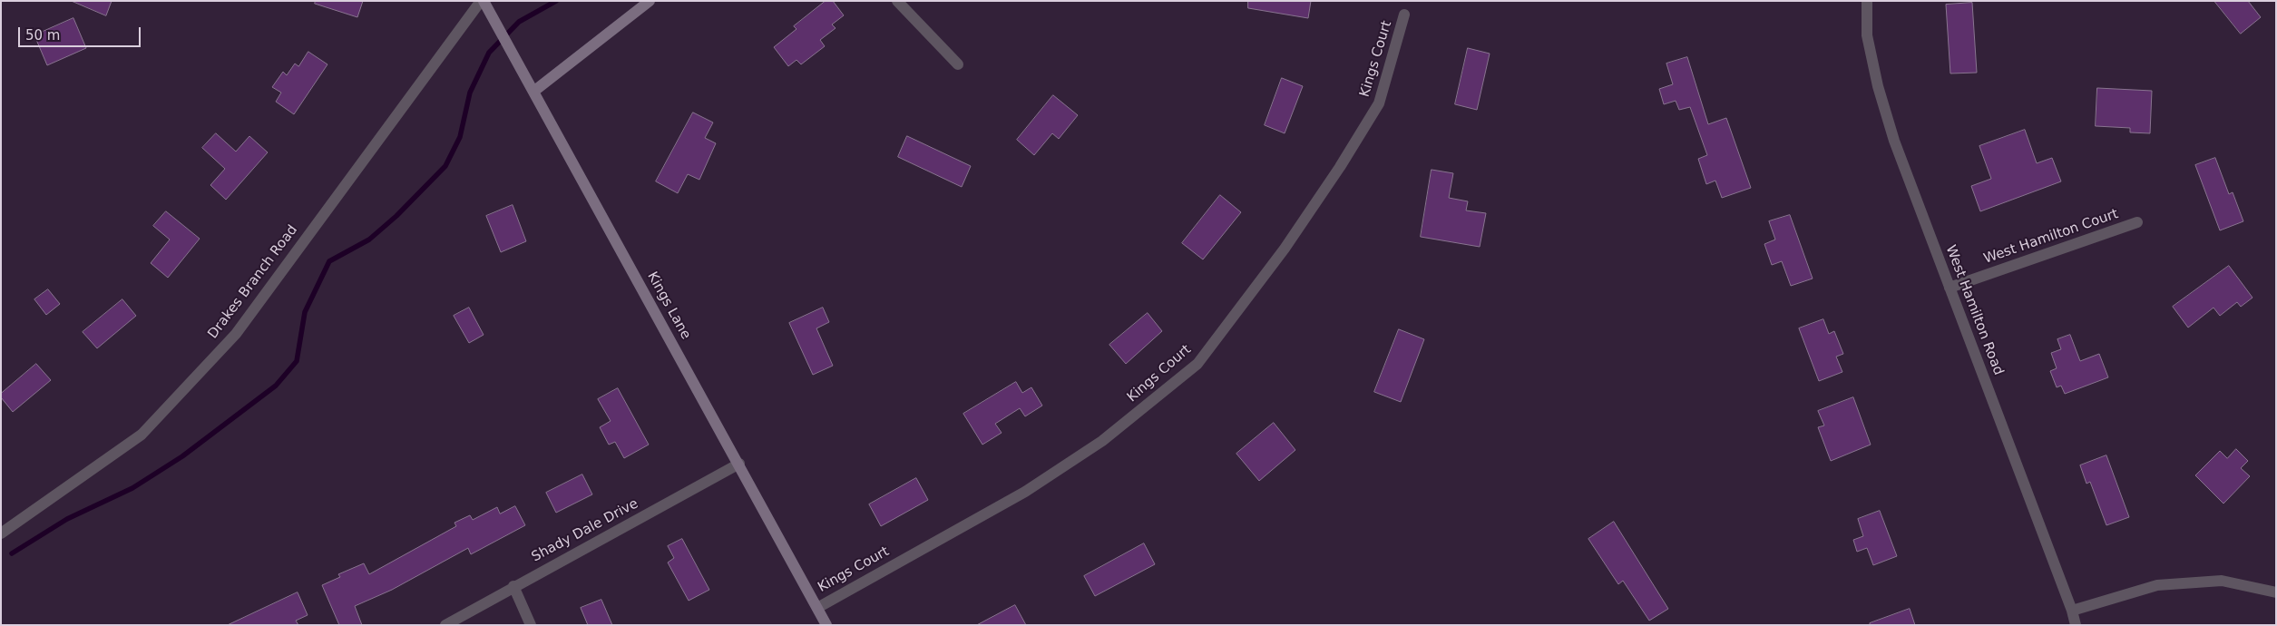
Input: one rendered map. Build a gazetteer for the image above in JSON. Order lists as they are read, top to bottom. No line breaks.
{"streets":{"street":["Kings Court","West Hamilton Court","Drakes Branch Road","Kings Lane","West Hamilton Road","Shady Dale Drive"]},"crossings":[["Kings Court","Kings Lane"],["West Hamilton Court","West Hamilton Road"],["Drakes Branch Road","Kings Lane"],["Kings Lane","Shady Dale Drive"]],"scale_bar":"50 m"}
